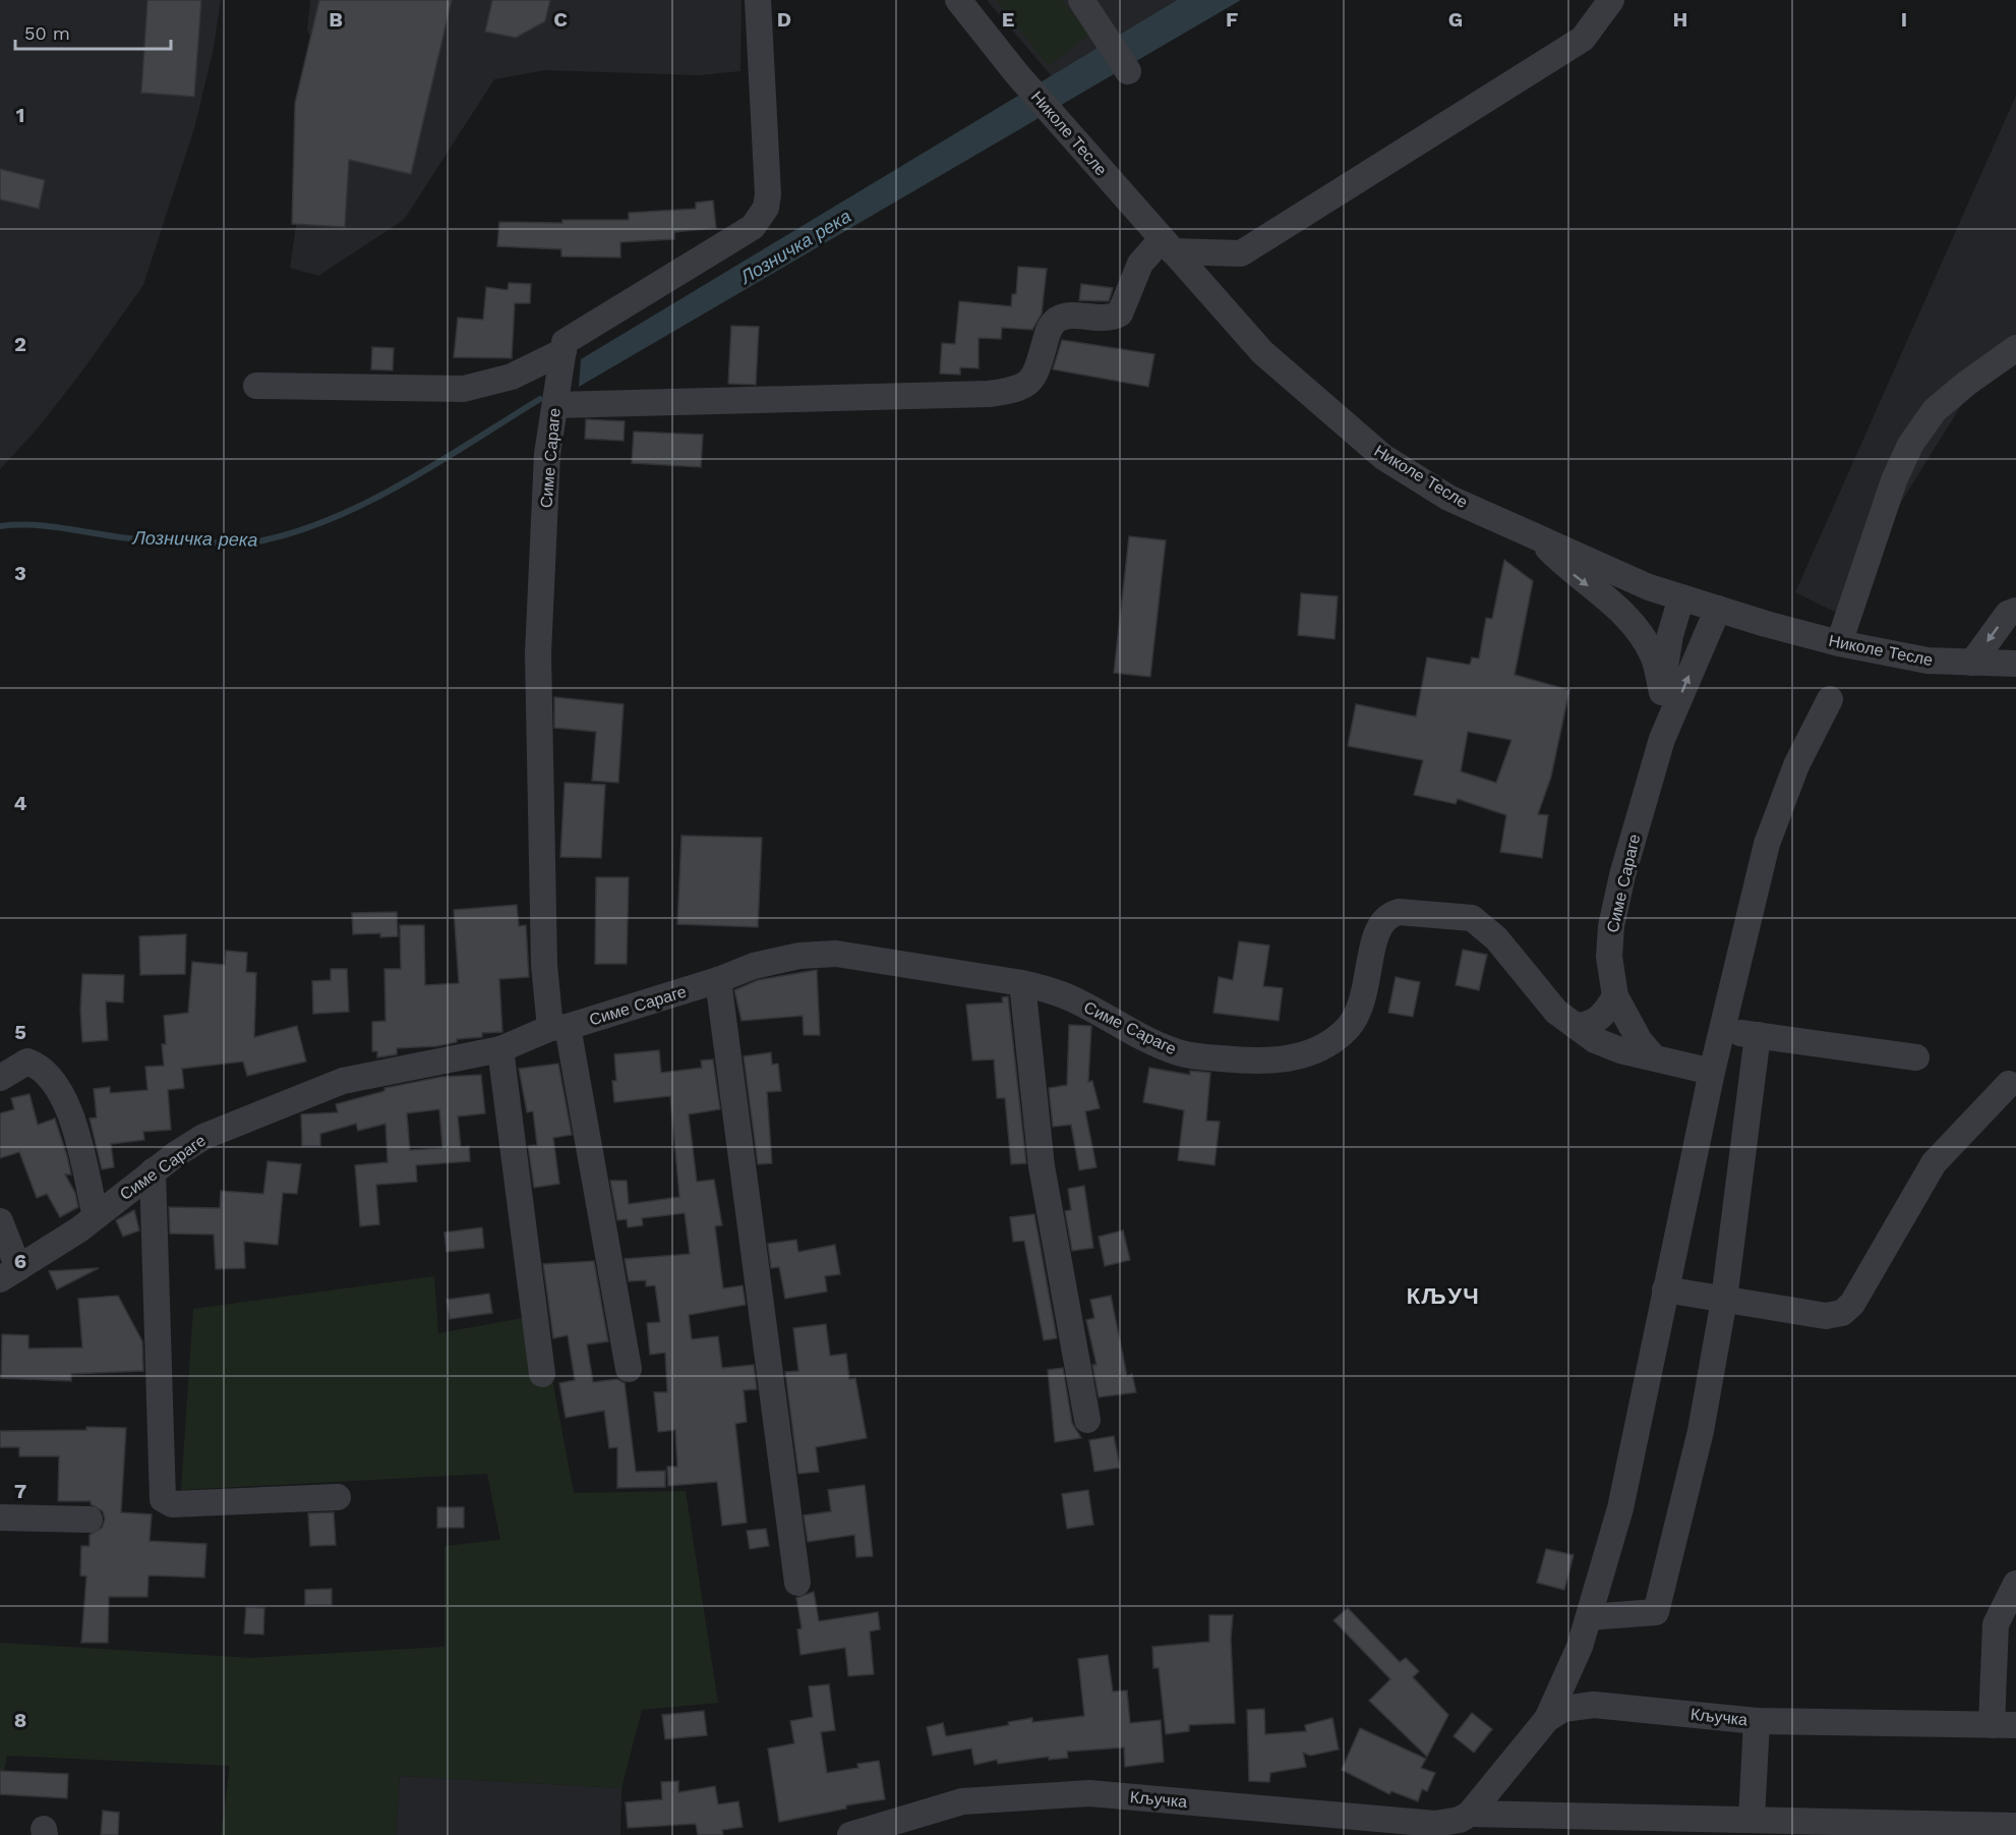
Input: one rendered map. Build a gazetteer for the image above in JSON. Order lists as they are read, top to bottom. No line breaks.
{"streets":{"street":["Николе Тесле","Симе Сараге","Кључка"]},"districts":["КЉУЧ"],"water":["Лозничка река"],"scale_bar":"50 m","grid":{"columns":["B","C","D","E","F","G","H","I"],"rows":["1","2","3","4","5","6","7","8"]}}
